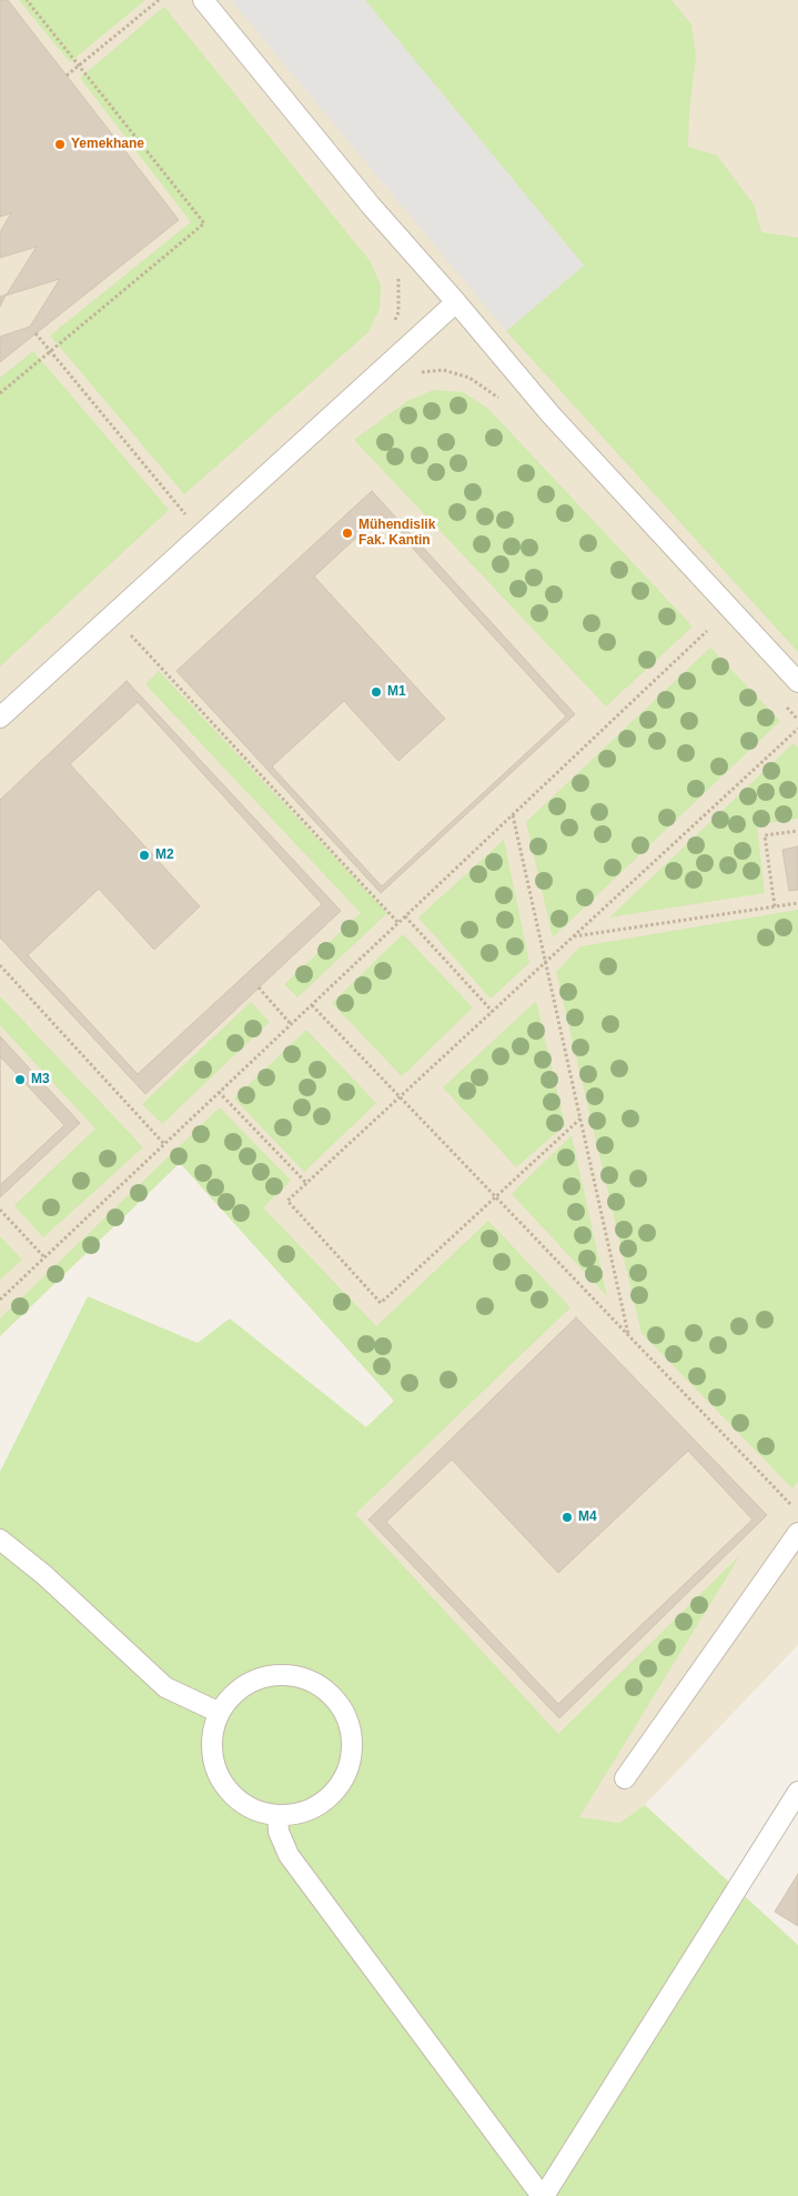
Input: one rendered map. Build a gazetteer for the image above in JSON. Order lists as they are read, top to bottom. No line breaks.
{"places":["Yemekhane","Mühendislik Fak. Kantin","M1","M2","M3","M4"]}
